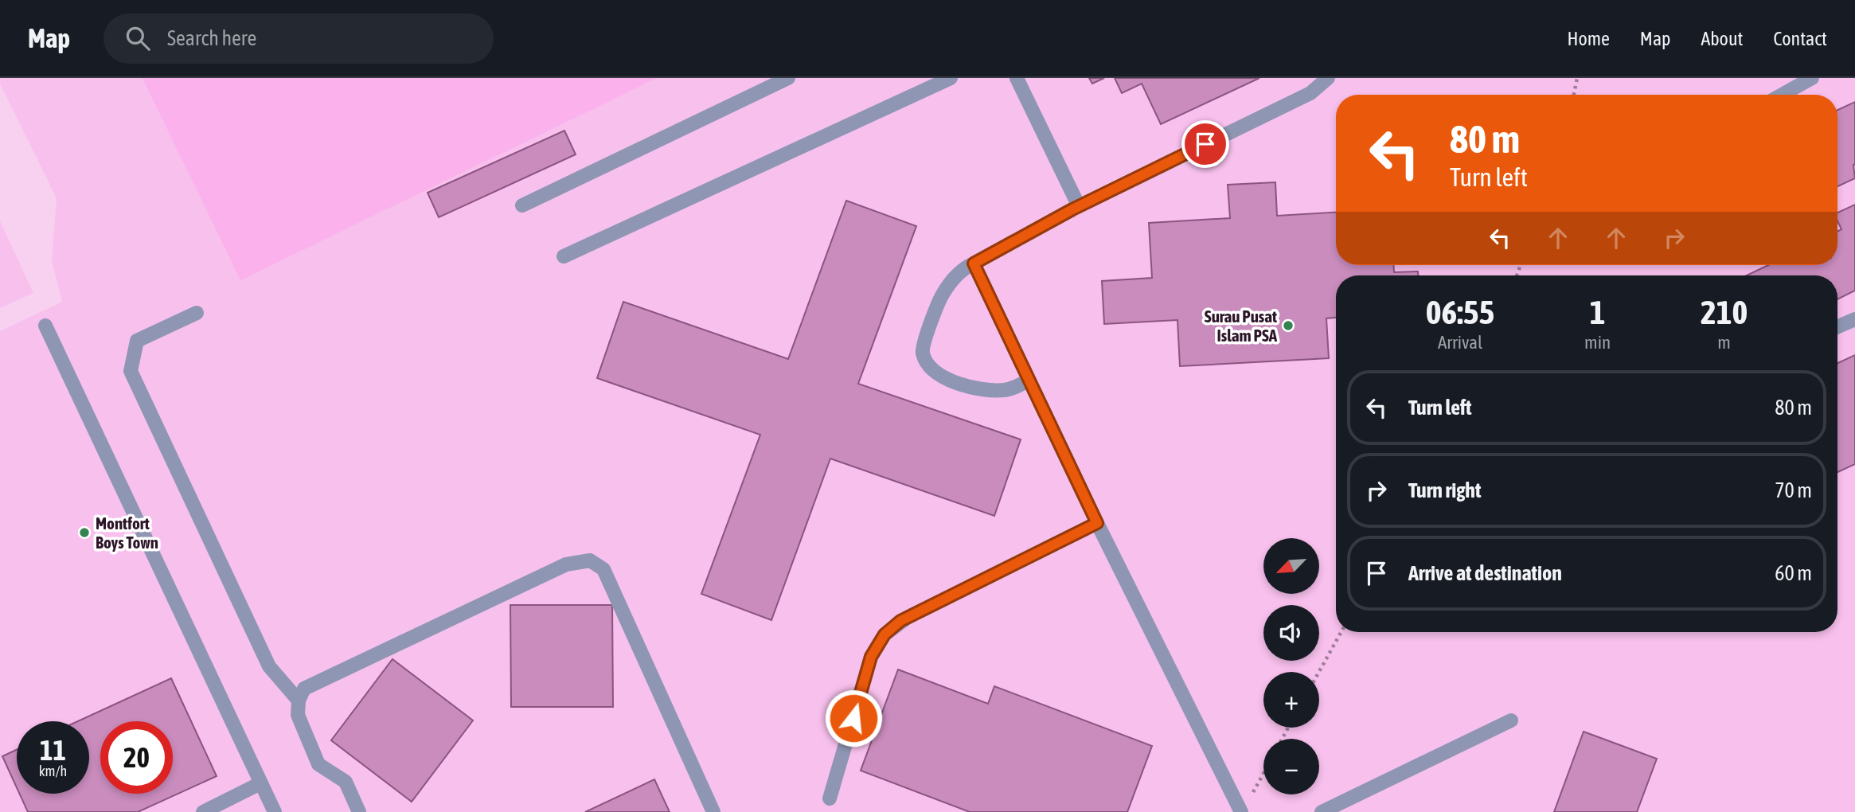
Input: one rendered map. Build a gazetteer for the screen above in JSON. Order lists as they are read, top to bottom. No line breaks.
{"places":["Surau Pusat Islam PSA","Montfort Boys Town"],"north":"bottom left","page":{"header":"Map","search":"Search here","nav":["Home","Map","About","Contact"],"turn":["80 m","Turn left"],"eta":["06:55","Arrival","1","min","210","m"],"list":[{"name":"Turn left","value":"80 m"},{"name":"Turn right","value":"70 m"},{"name":"Arrive at destination","value":"60 m"}],"map_buttons":["+","−"],"speed":"11 km/h","limit":"20"}}
